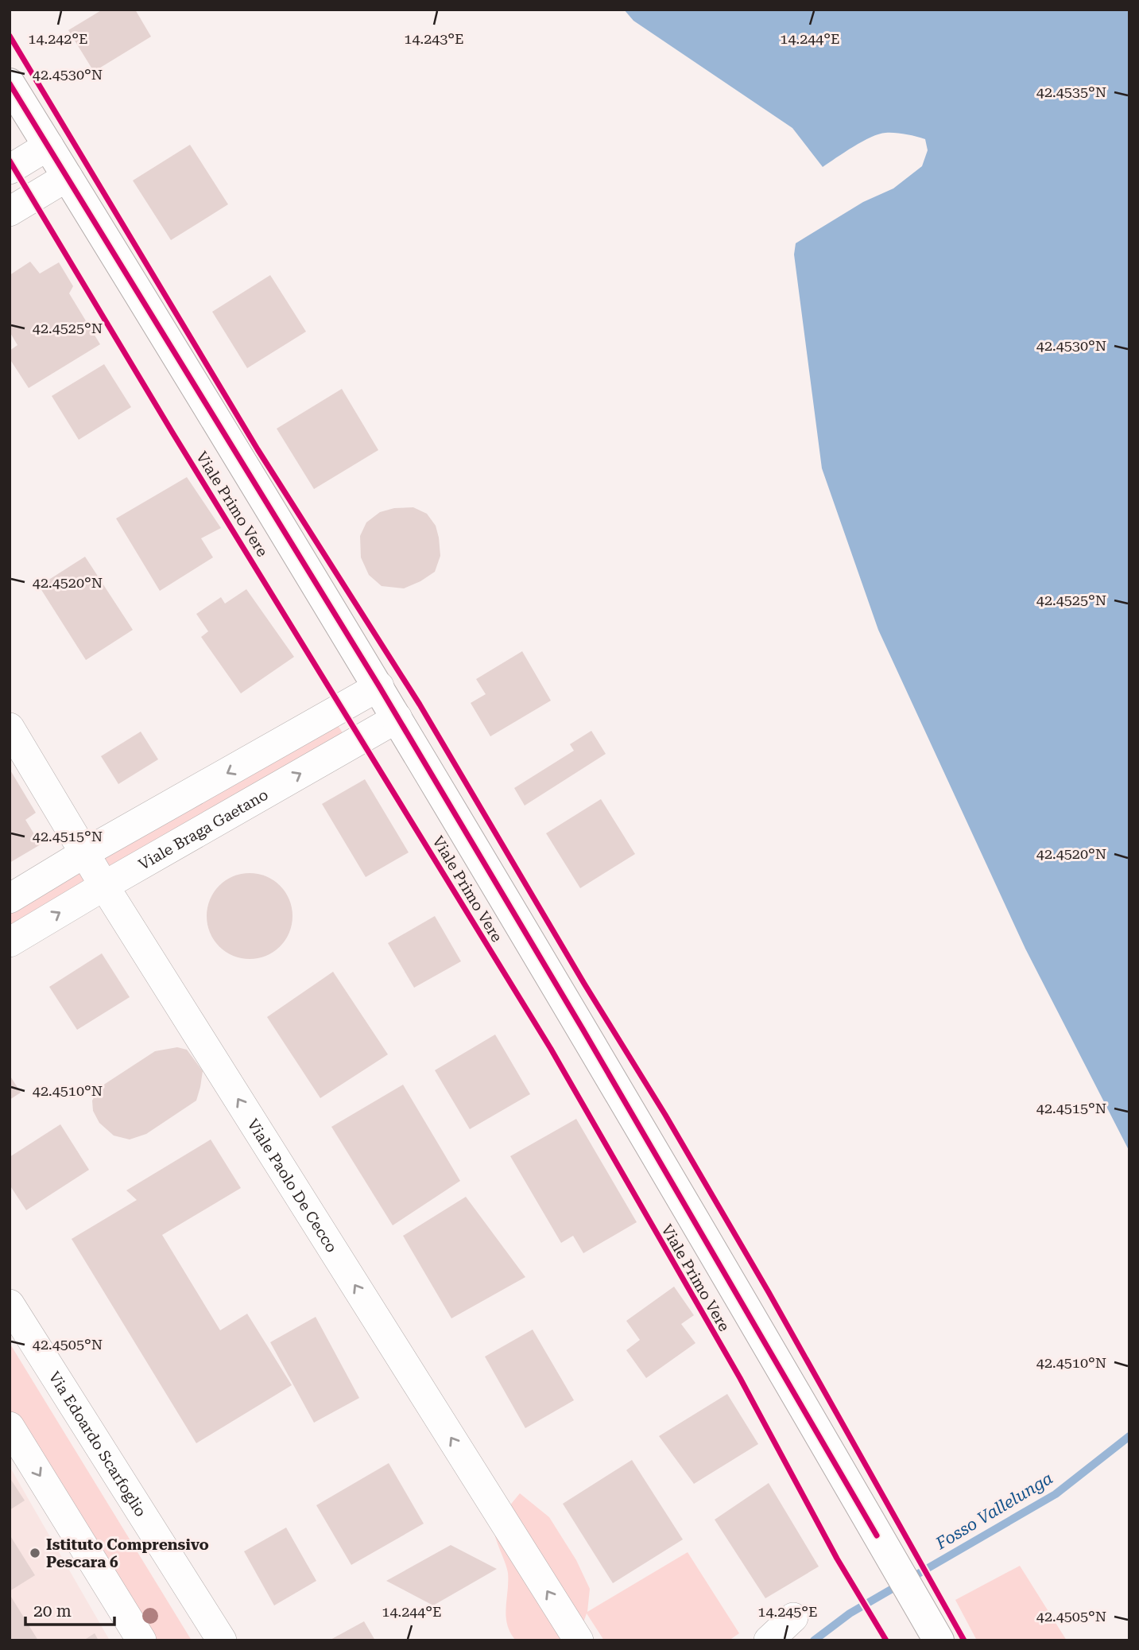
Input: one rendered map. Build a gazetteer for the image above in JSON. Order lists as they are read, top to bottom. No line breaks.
{"streets":{"street":["Viale Primo Vere","Viale Braga Gaetano","Viale Paolo De Cecco","Via Edoardo Scarfoglio"]},"crossings":[["Viale Primo Vere","Viale Braga Gaetano"],["Viale Braga Gaetano","Viale Paolo De Cecco"]],"one_way":["Viale Paolo De Cecco"],"water":["Fosso Vallelunga"],"places":["Istituto Comprensivo Pescara 6"],"scale_bar":"20 m","coordinates":["14.242°E","14.243°E","14.244°E","42.4530°N","42.4535°N","42.4525°N","42.4520°N","42.4515°N","42.4510°N","42.4505°N","14.245°E"]}
